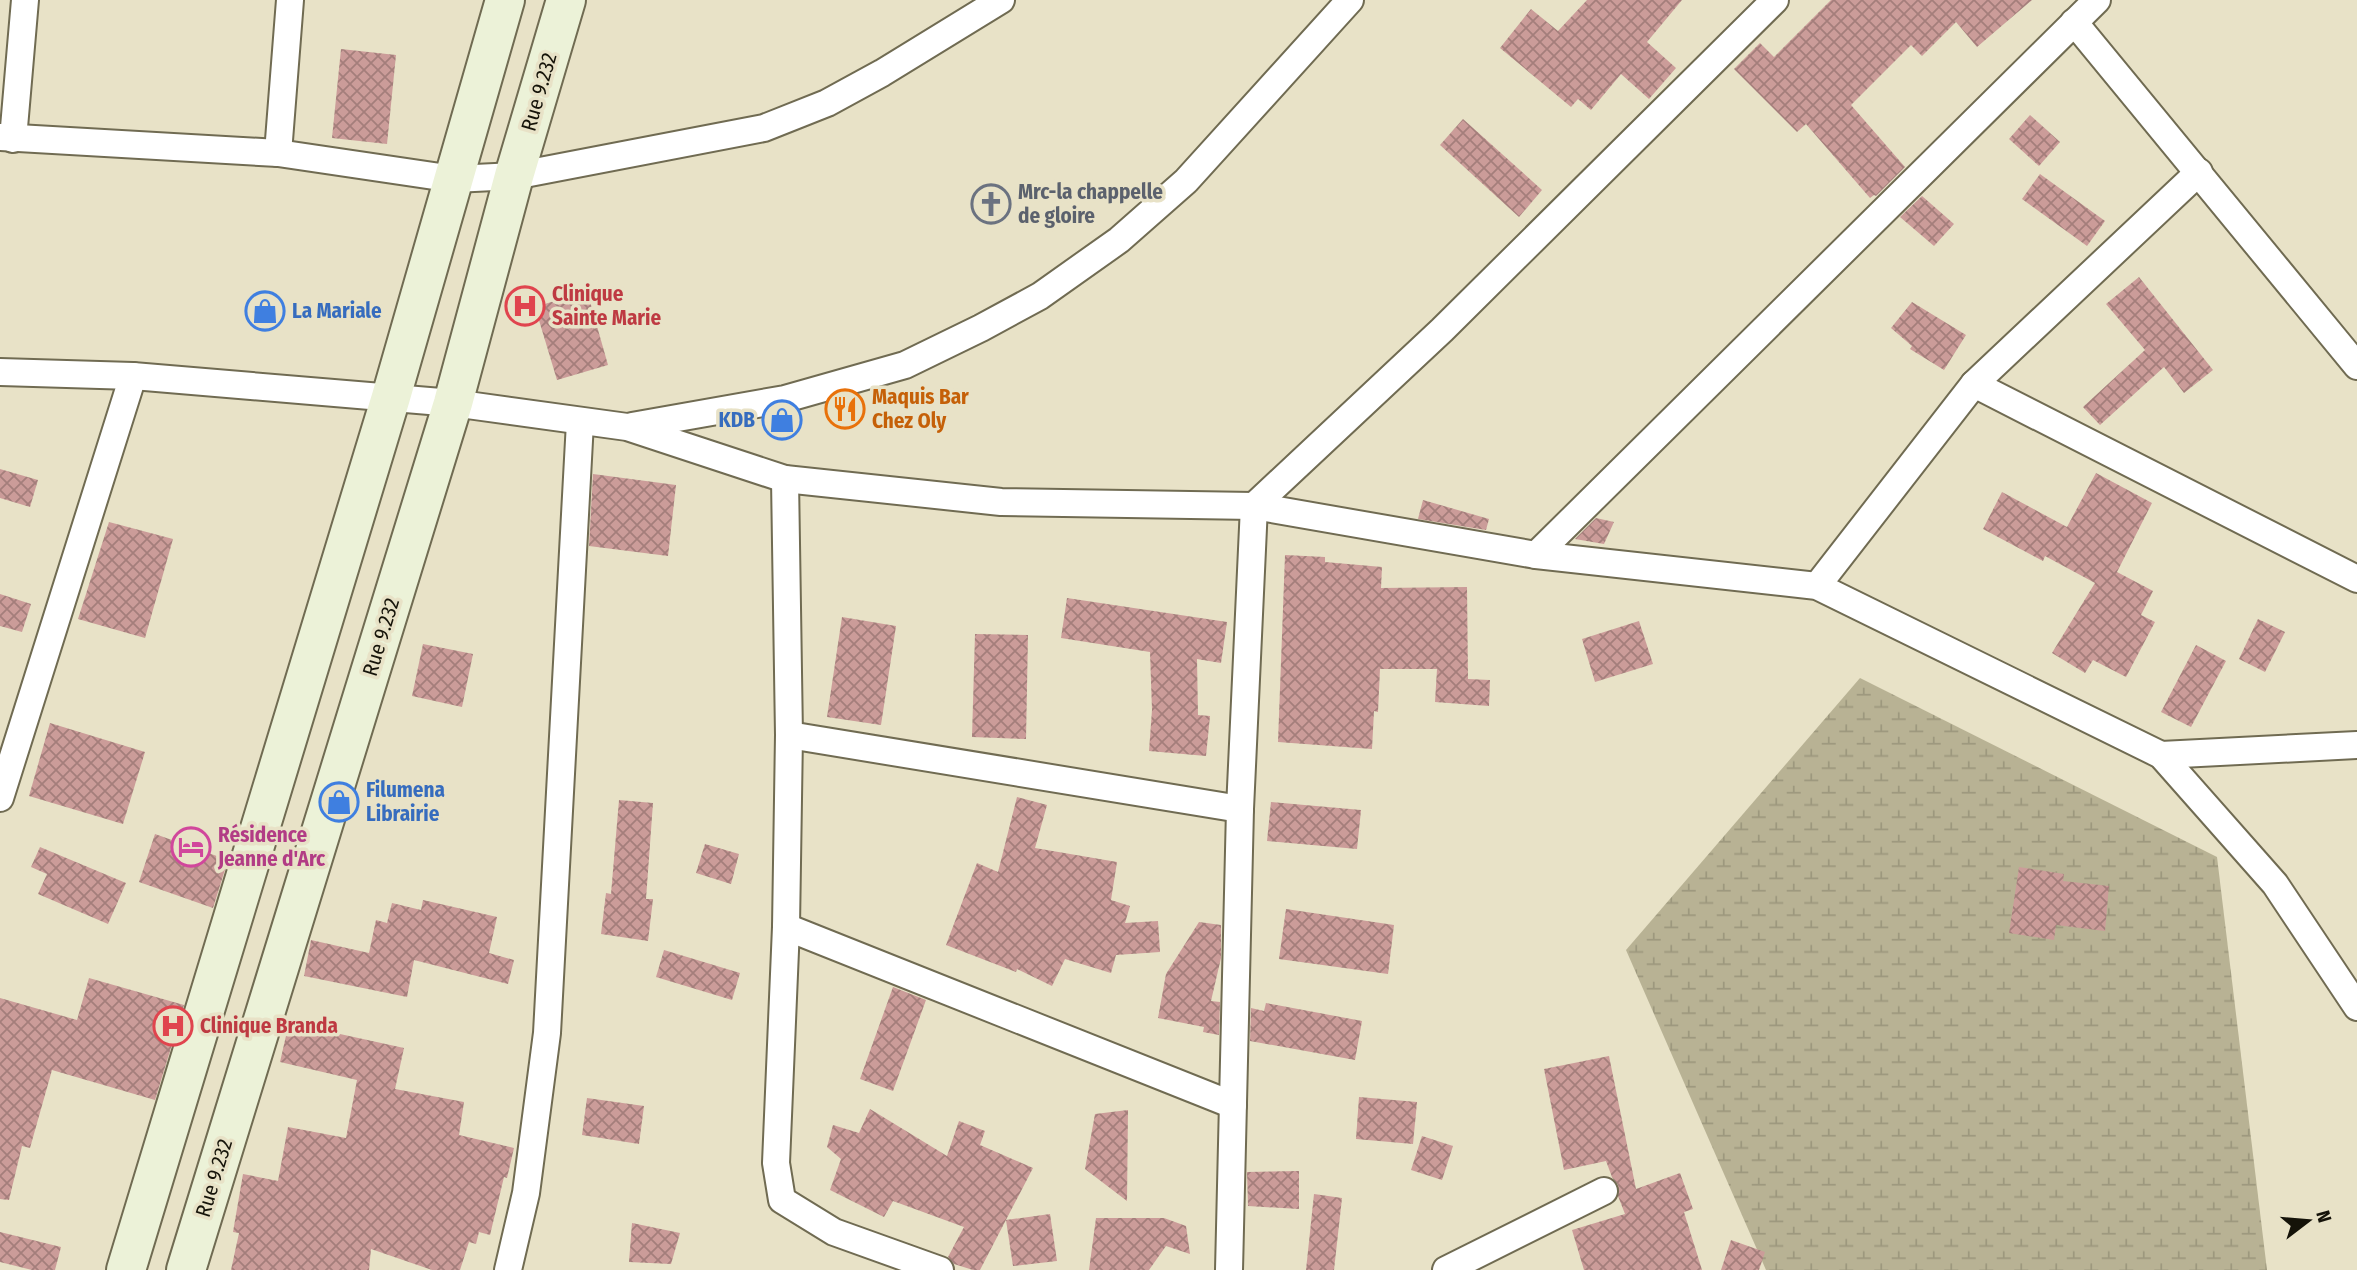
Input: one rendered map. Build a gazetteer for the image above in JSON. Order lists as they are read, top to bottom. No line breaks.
{"streets":{"street":["Rue 9.232"]},"places":{"church":["Mrc-la chappelle de gloire"],"hospital":["Clinique Sainte Marie","Clinique Branda"],"shop":["La Mariale","KDB","Filumena Librairie"],"restaurant":["Maquis Bar Chez Oly"],"hotel":["Résidence Jeanne d'Arc"]},"north":"right"}
